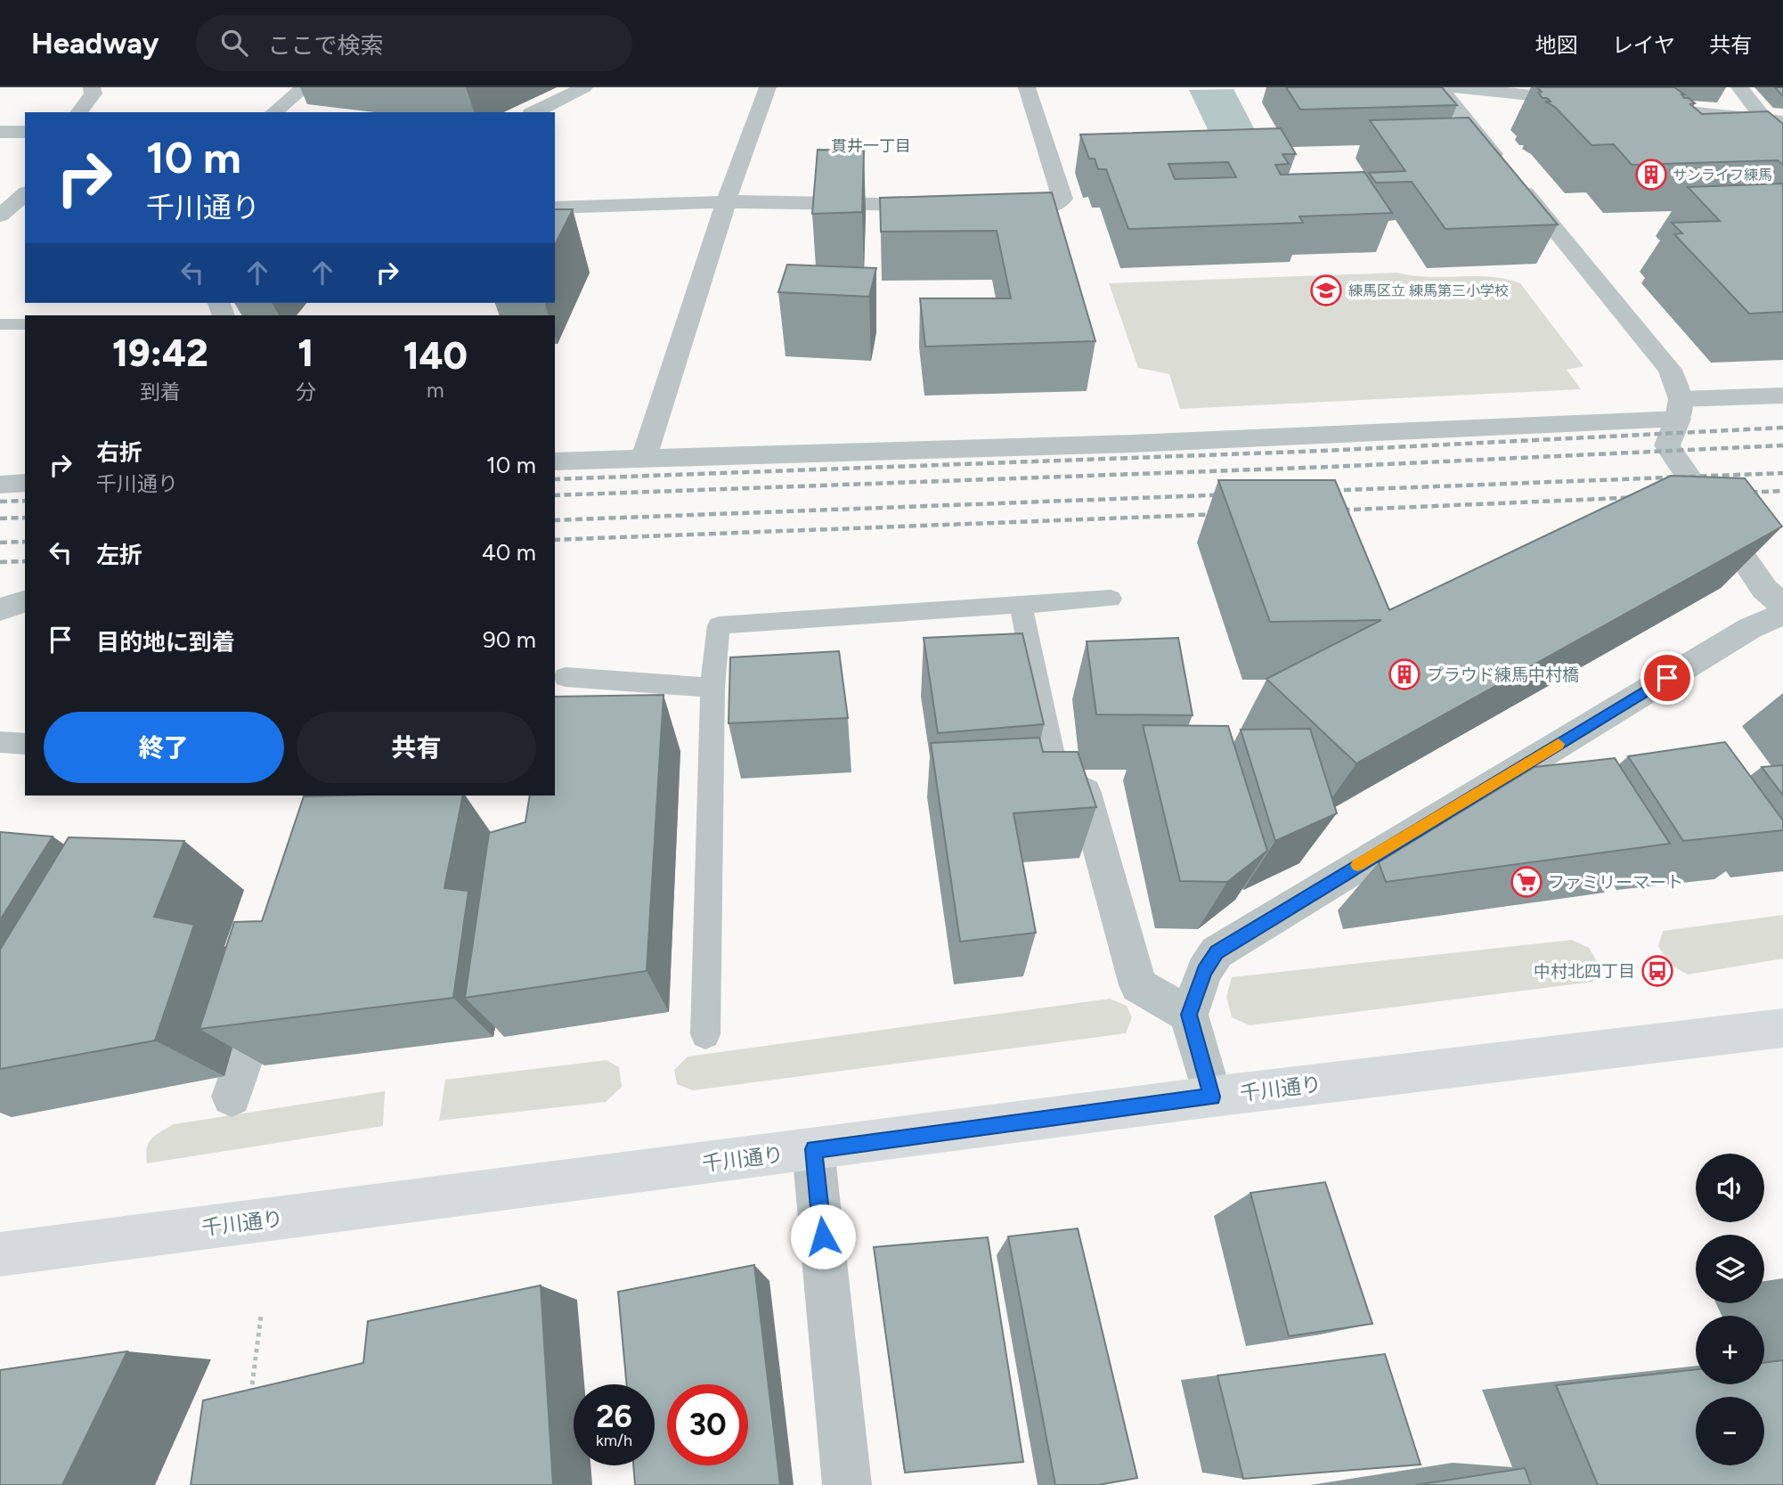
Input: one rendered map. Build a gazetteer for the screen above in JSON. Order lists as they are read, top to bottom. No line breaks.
{"streets":{"main road":["千川通り"]},"districts":["貫井一丁目"],"places":{"building":["サンライフ練馬","プラウド練馬中村橋"],"school or university":["練馬区立 練馬第三小学校"],"supermarket":["ファミリーマート"],"bus stop":["中村北四丁目"]},"page":{"header":"Headway","search":"ここで検索","nav":["地図","レイヤ","共有"],"turn":["10 m","千川通り"],"eta":["19:42","到着","1","分","140","m"],"list":[{"name":"右折","note":"千川通り","value":"10 m"},{"name":"左折","value":"40 m"},{"name":"目的地に到着","value":"90 m"}],"buttons":["終了","共有"],"map_buttons":["+","−"],"speed":"26 km/h","limit":"30"}}
